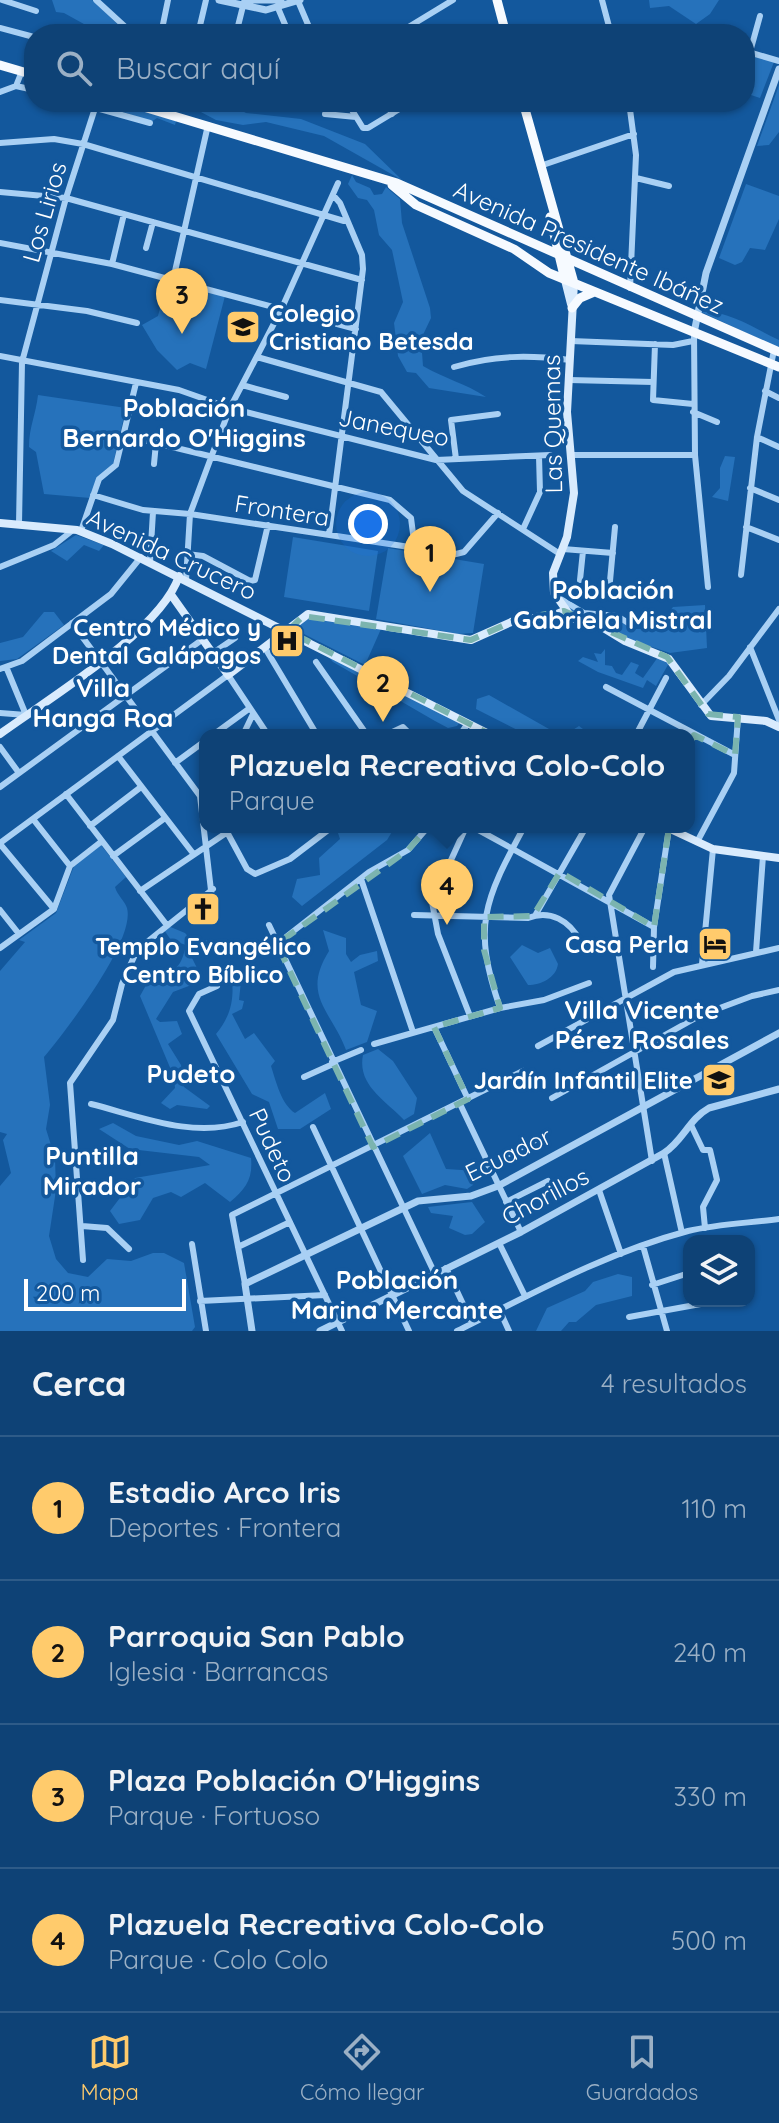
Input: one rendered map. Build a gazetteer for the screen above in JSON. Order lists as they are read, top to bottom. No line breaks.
{"streets":{"main road":["Avenida Presidente Ibáñez","Las Quemas","Avenida Crucero"],"street":["Los Lirios","Janequeo","Frontera","Pudeto","Ecuador","Chorillos"]},"crossings":[["Los Lirios","Janequeo"],["Los Lirios","Avenida Crucero"],["Avenida Presidente Ibáñez","Las Quemas"],["Pudeto","Ecuador"],["Pudeto","Chorillos"]],"districts":["Población Bernardo O'Higgins","Población Gabriela Mistral","Villa Hanga Roa","Villa Vicente Pérez Rosales","Pudeto","Puntilla Mirador","Población Marina Mercante"],"places":{"school or university":["Colegio Cristiano Betesda","Jardín Infantil Elite"],"hospital":["Centro Médico y Dental Galápagos"],"church":["Templo Evangélico Centro Bíblico"],"hotel":["Casa Perla"]},"scale_bar":"200 m","page":{"search":"Buscar aquí","pins":["3","1","2","4"],"popup":["Plazuela Recreativa Colo-Colo","Parque"],"scale":"200 m","heading":["Cerca","4 resultados"],"list":[{"mark":"1","name":"Estadio Arco Iris","note":"Deportes · Frontera","value":"110 m"},{"mark":"2","name":"Parroquia San Pablo","note":"Iglesia · Barrancas","value":"240 m"},{"mark":"3","name":"Plaza Población O'Higgins","note":"Parque · Fortuoso","value":"330 m"},{"mark":"4","name":"Plazuela Recreativa Colo-Colo","note":"Parque · Colo Colo","value":"500 m"}],"nav":["Mapa","Cómo llegar","Guardados"]}}
